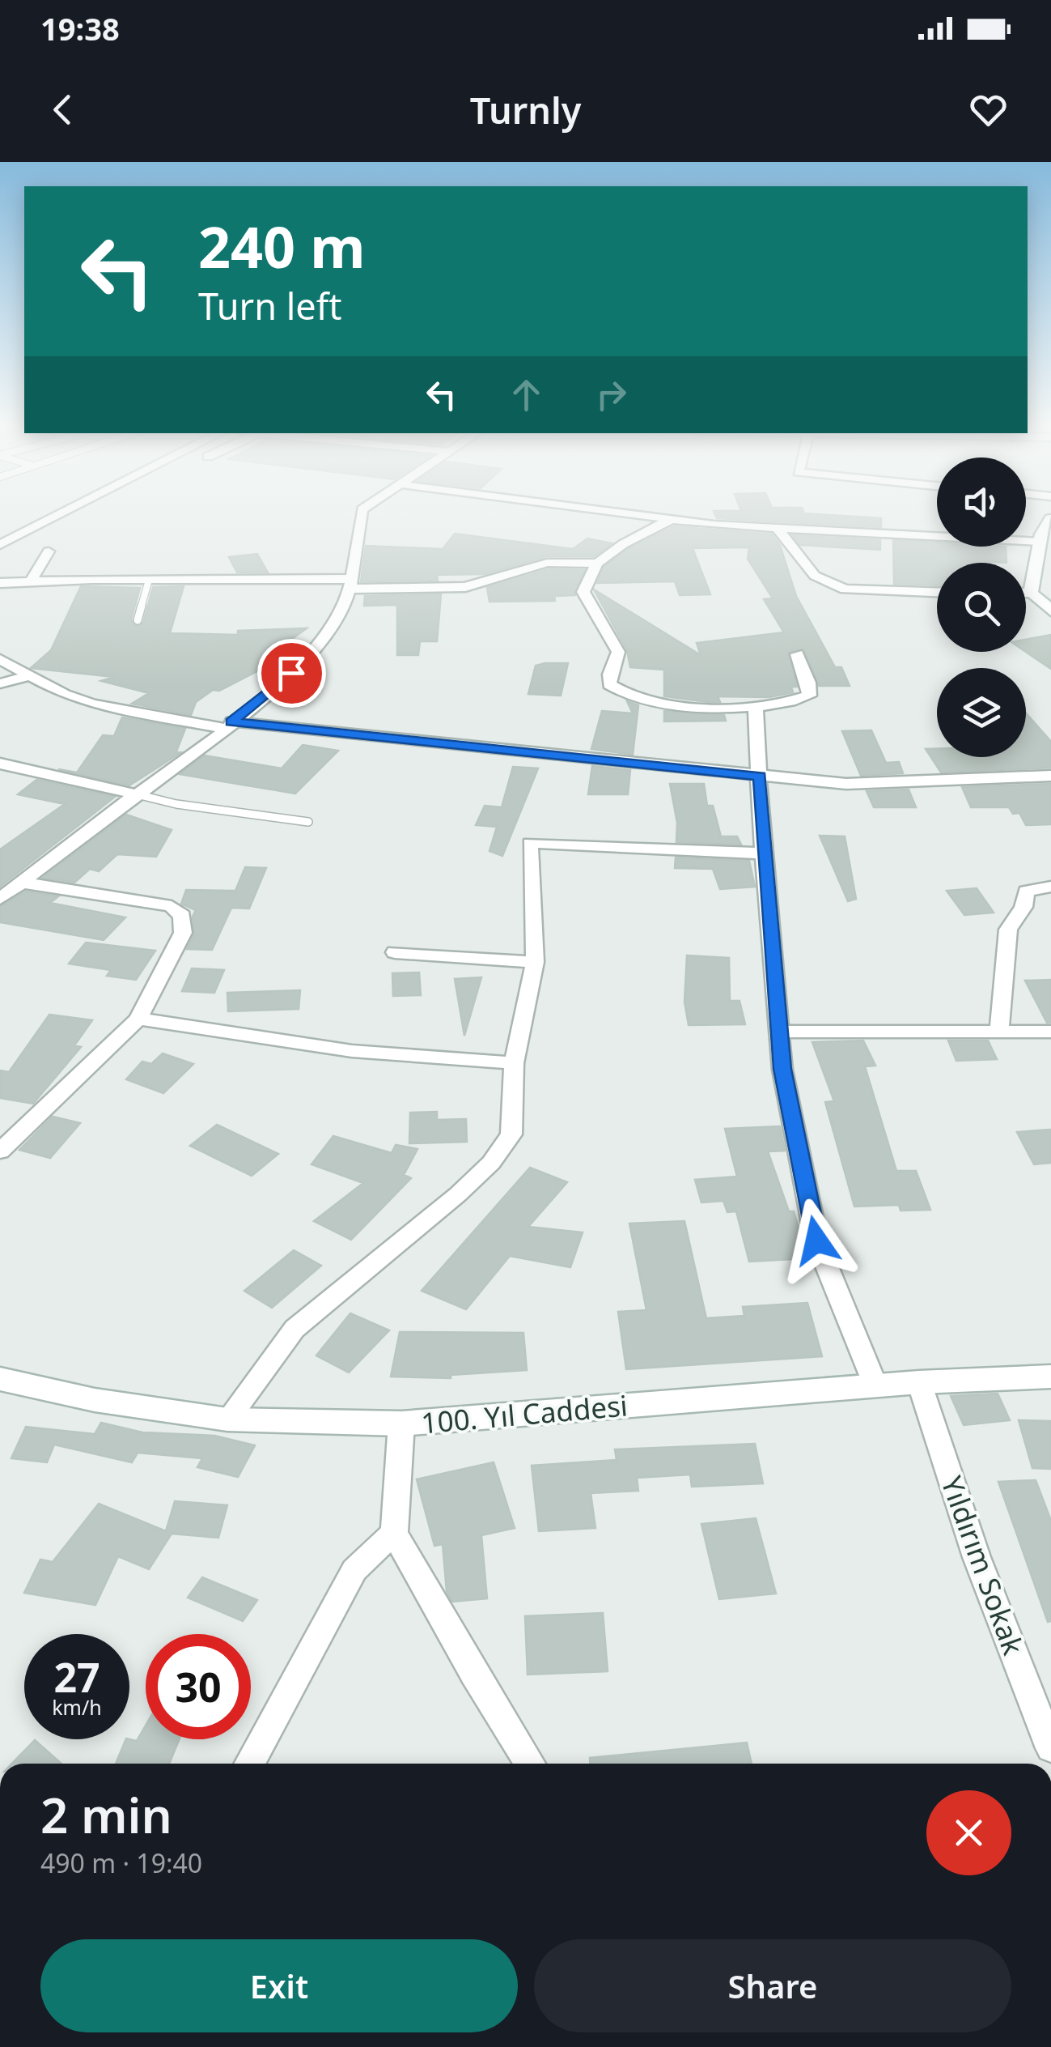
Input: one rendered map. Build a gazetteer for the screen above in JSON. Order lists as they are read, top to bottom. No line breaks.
{"streets":{"street":["100. Yıl Caddesi","Yıldırım Sokak"]},"crossings":[["100. Yıl Caddesi","Yıldırım Sokak"]],"page":{"status":"19:38","header":"Turnly","turn":["240 m","Turn left"],"speed":"27 km/h","limit":"30","heading":["2 min","490 m · 19:40"],"buttons":["Exit","Share"]}}
